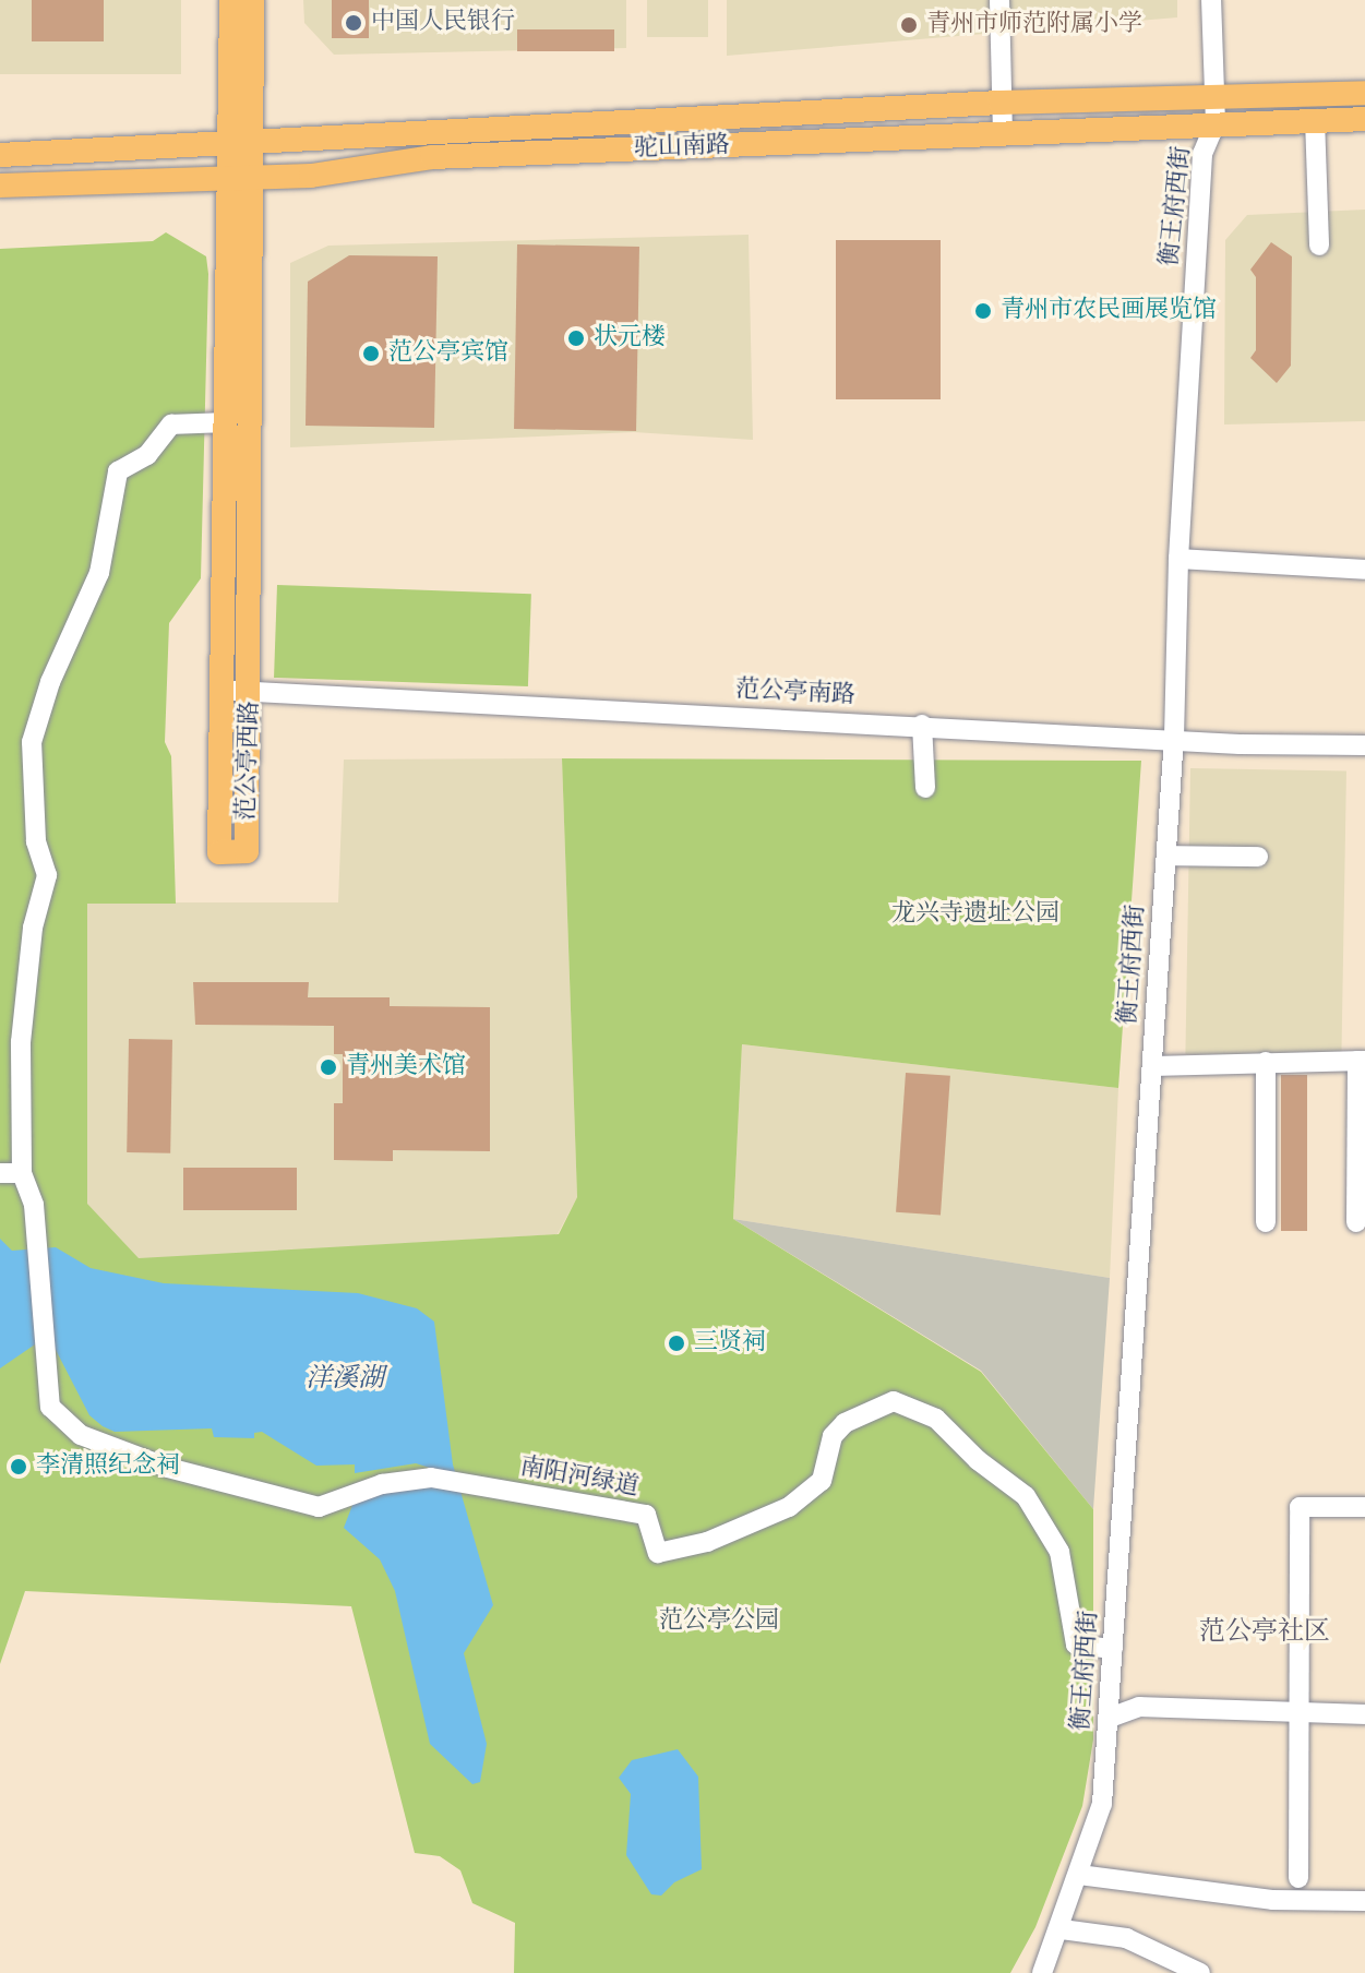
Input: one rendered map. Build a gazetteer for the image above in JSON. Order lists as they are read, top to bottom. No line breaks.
{"streets":{"main road":["驼山南路","范公亭西路"],"street":["衡王府西街","范公亭南路","南阳河绿道"]},"crossings":[["驼山南路","衡王府西街"],["驼山南路","范公亭西路"],["衡王府西街","范公亭南路"],["衡王府西街","南阳河绿道"],["范公亭南路","范公亭西路"]],"districts":["范公亭社区"],"water":["洋溪湖"],"parks":["龙兴寺遗址公园","范公亭公园"],"places":["中国人民银行","青州市师范附属小学","青州市农民画展览馆","状元楼","范公亭宾馆","青州美术馆","三贤祠","李清照纪念祠"]}
